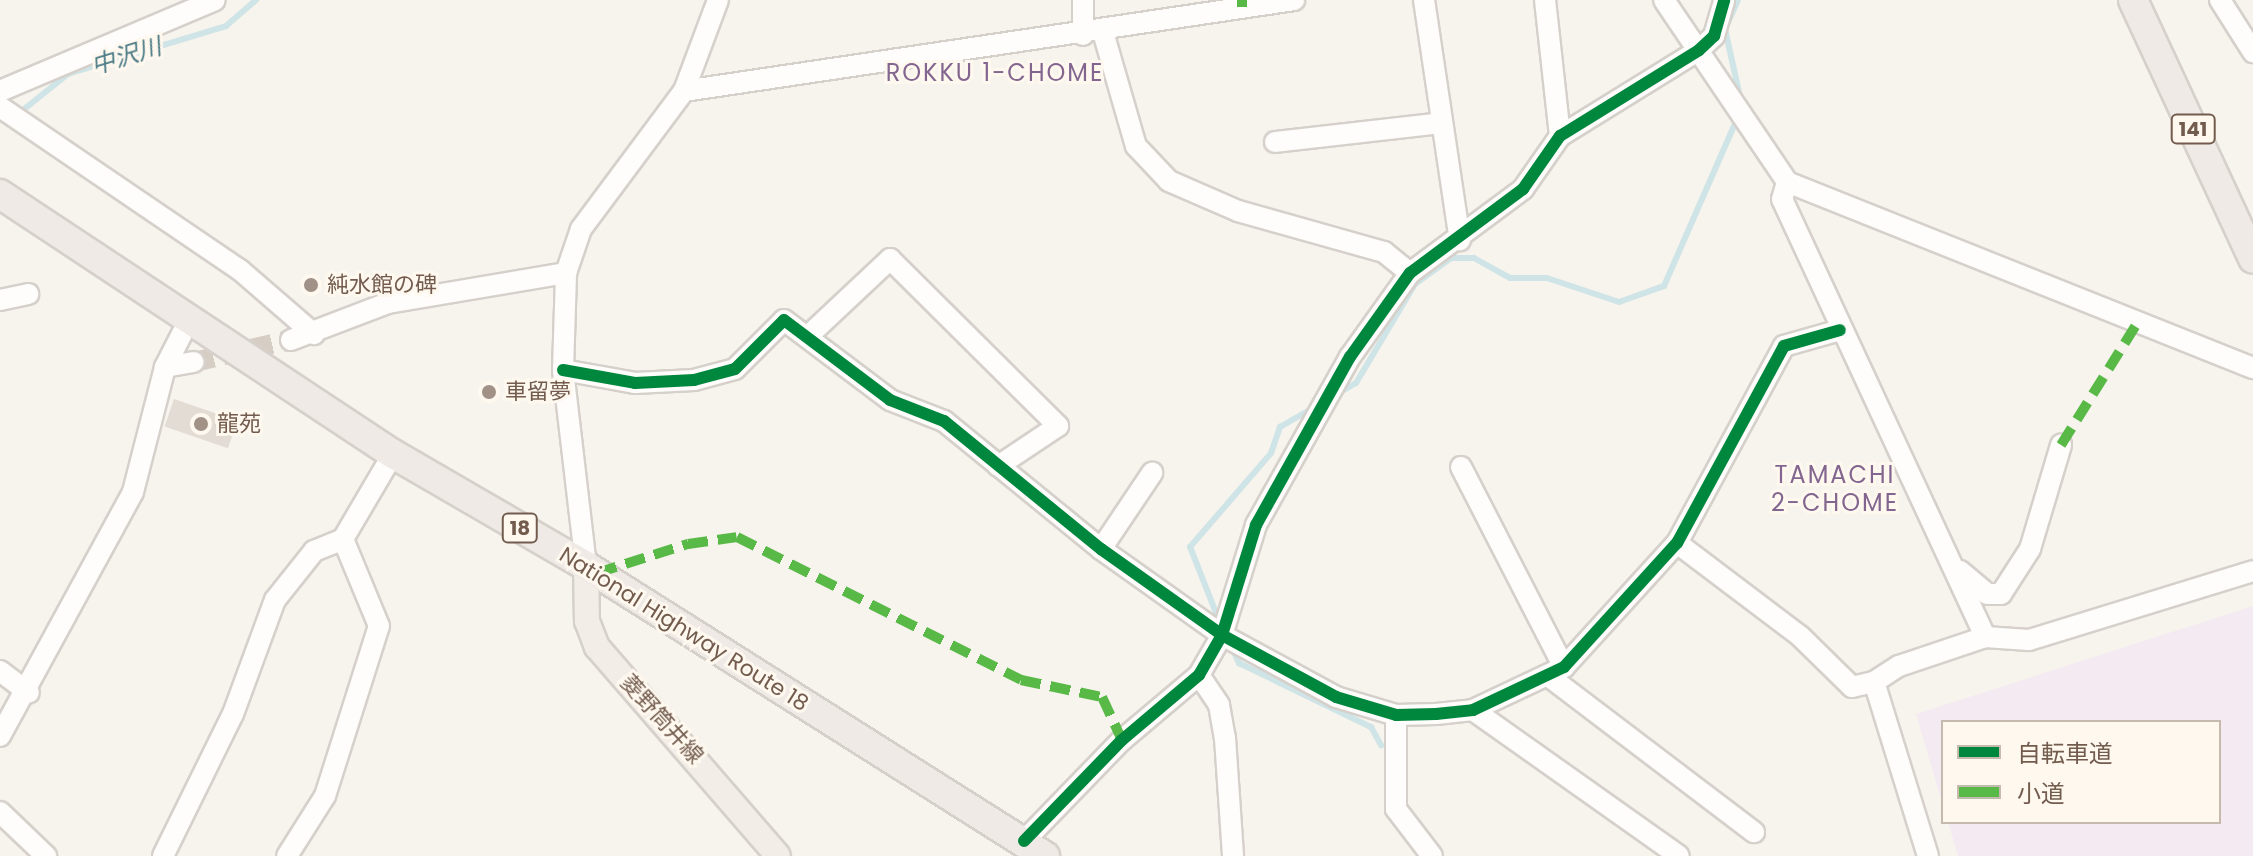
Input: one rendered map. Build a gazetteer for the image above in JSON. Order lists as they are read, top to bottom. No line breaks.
{"streets":{"highway":["141","18","National Highway Route 18"],"main road":["菱野筒井線"]},"crossings":[["National Highway Route 18","菱野筒井線"]],"districts":["ROKKU 1-CHOME","TAMACHI 2-CHOME"],"water":["中沢川"],"places":["純水館の碑","車留夢","龍苑"],"legend":["自転車道","小道"]}
